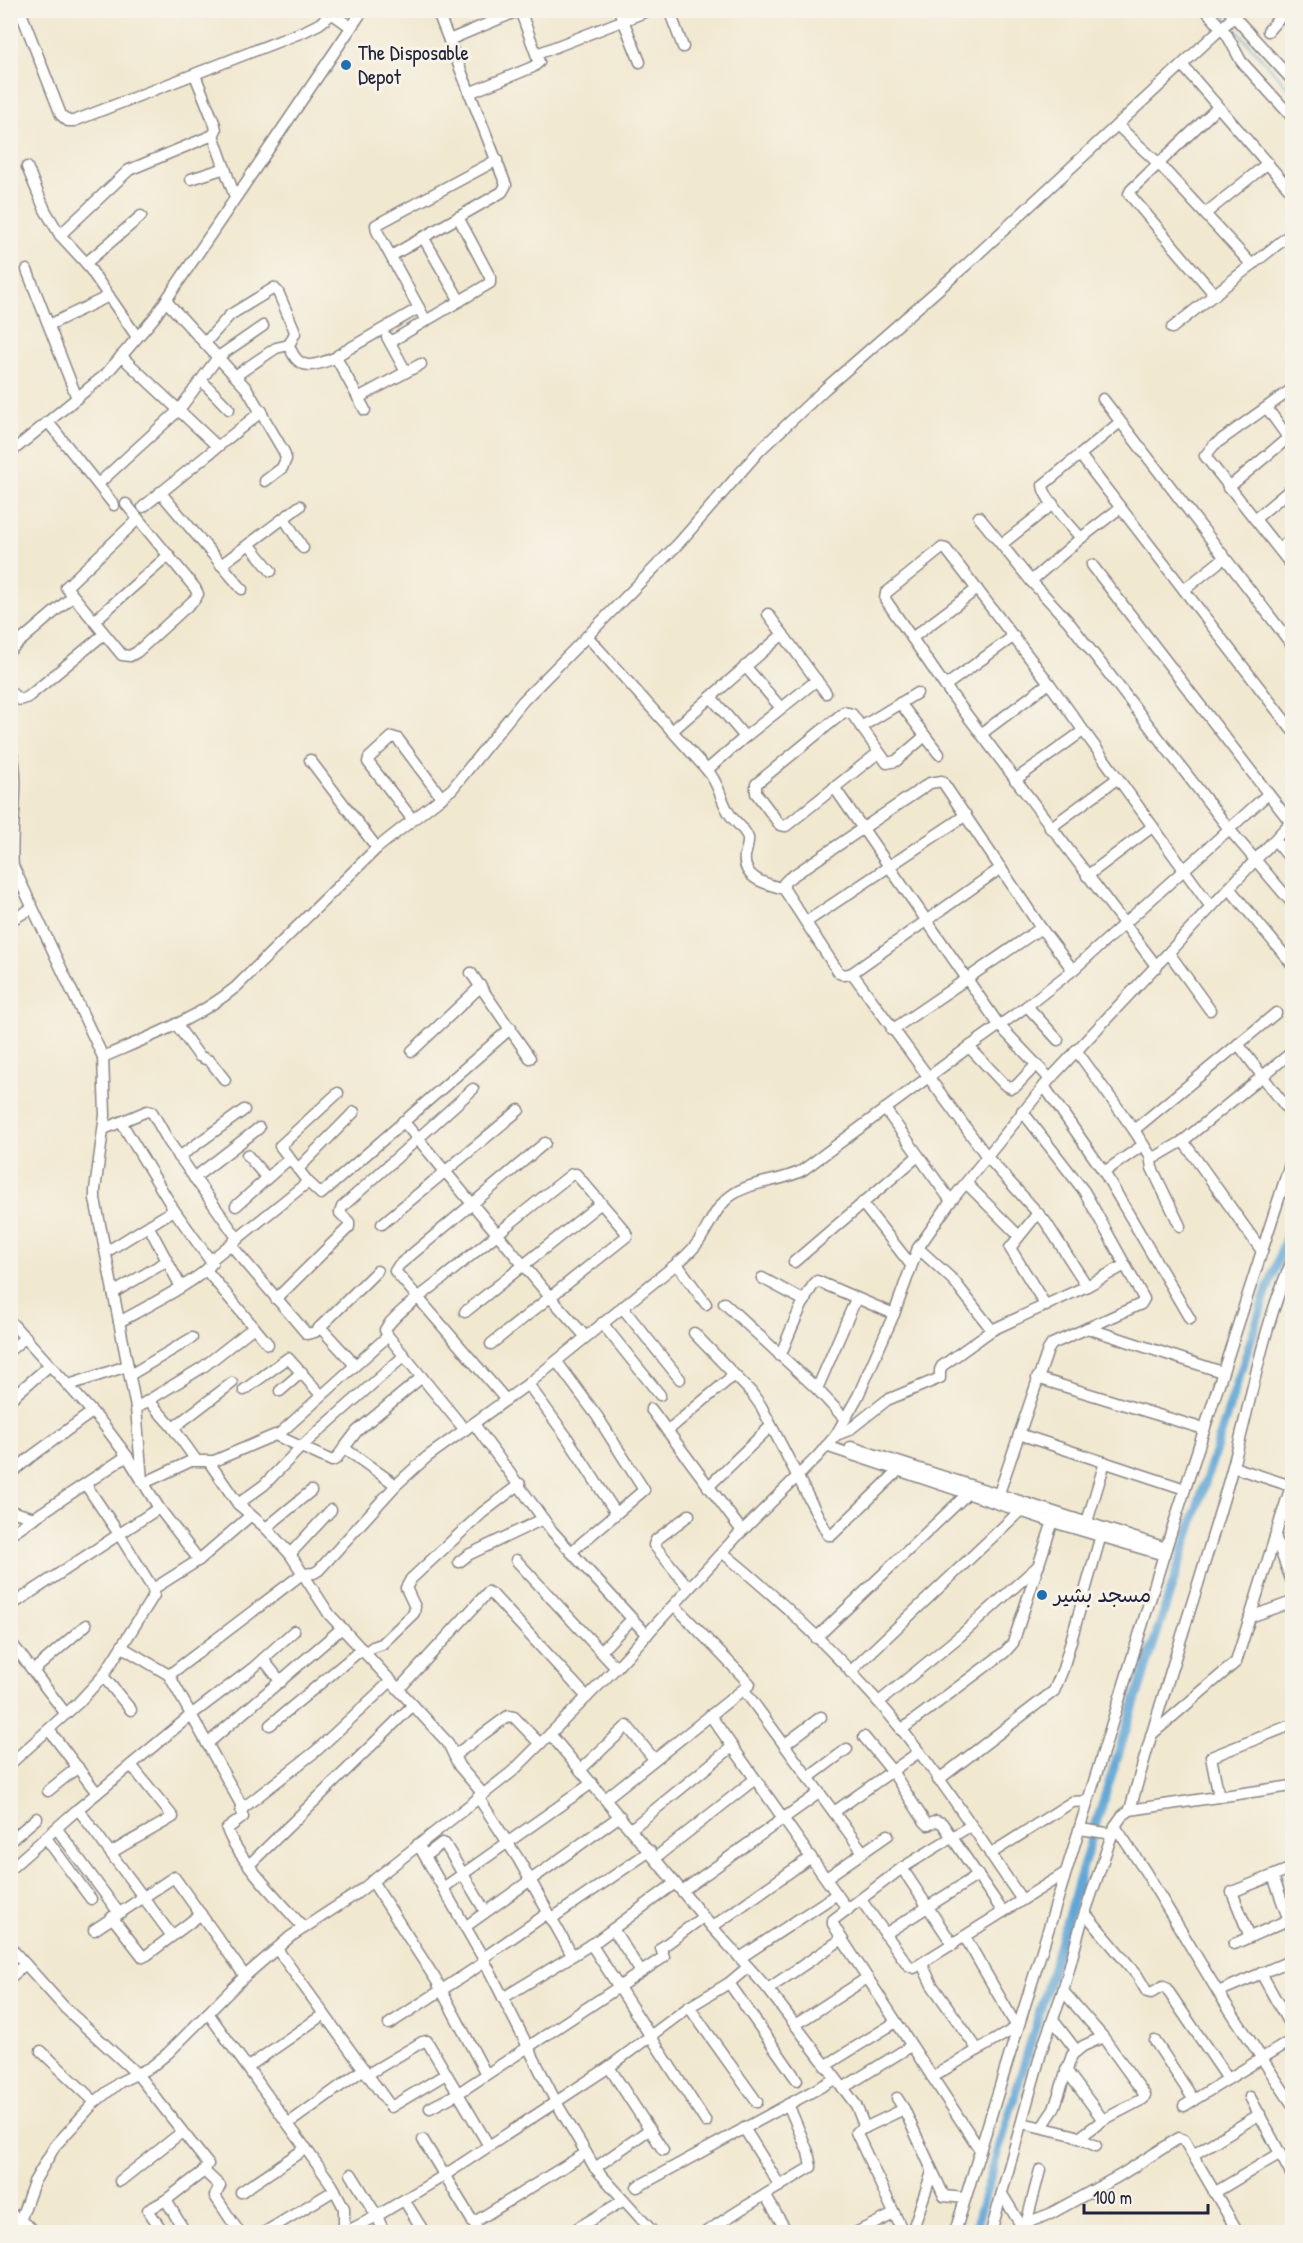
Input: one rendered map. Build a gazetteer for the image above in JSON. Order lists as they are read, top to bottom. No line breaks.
{"places":["The Disposable Depot","مسجد بشیر"],"scale_bar":"100 m"}
